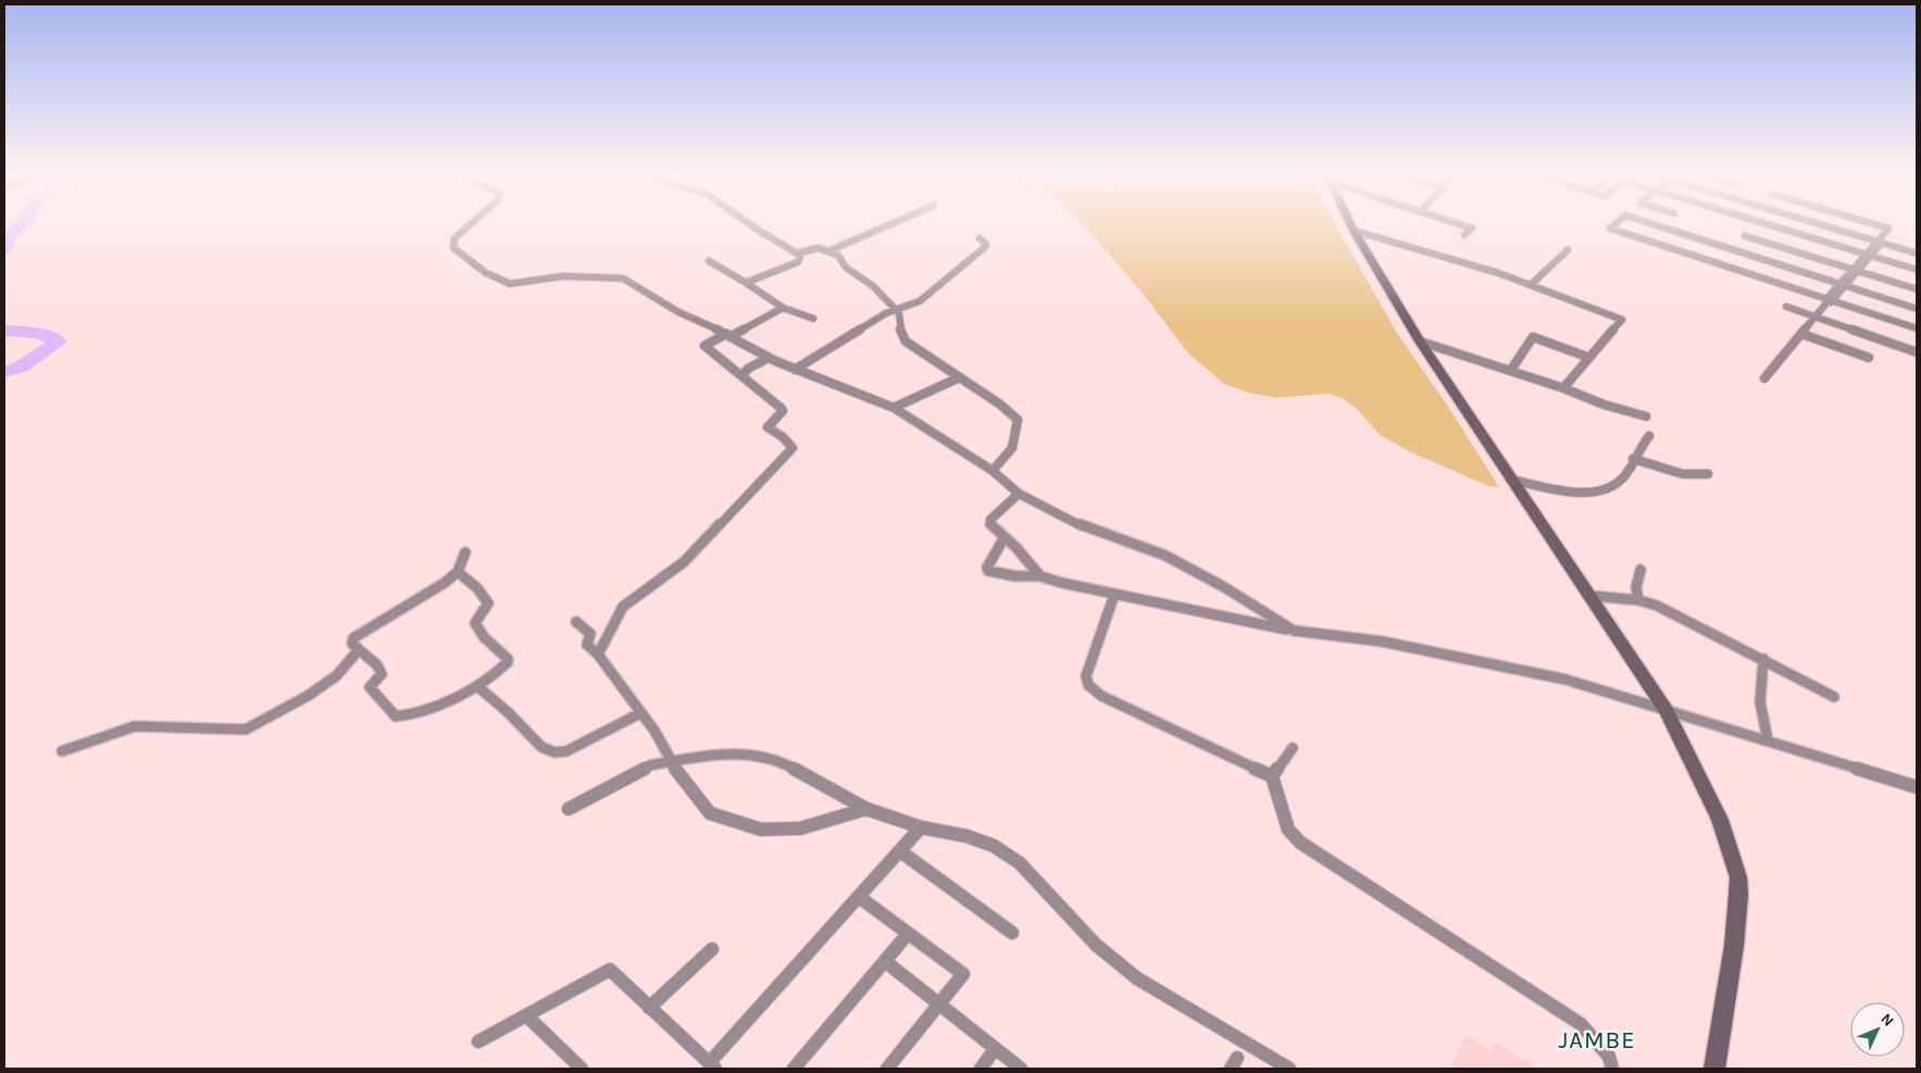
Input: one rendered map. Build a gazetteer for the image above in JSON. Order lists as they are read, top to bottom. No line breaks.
{"districts":["JAMBE"],"north":"top right"}
